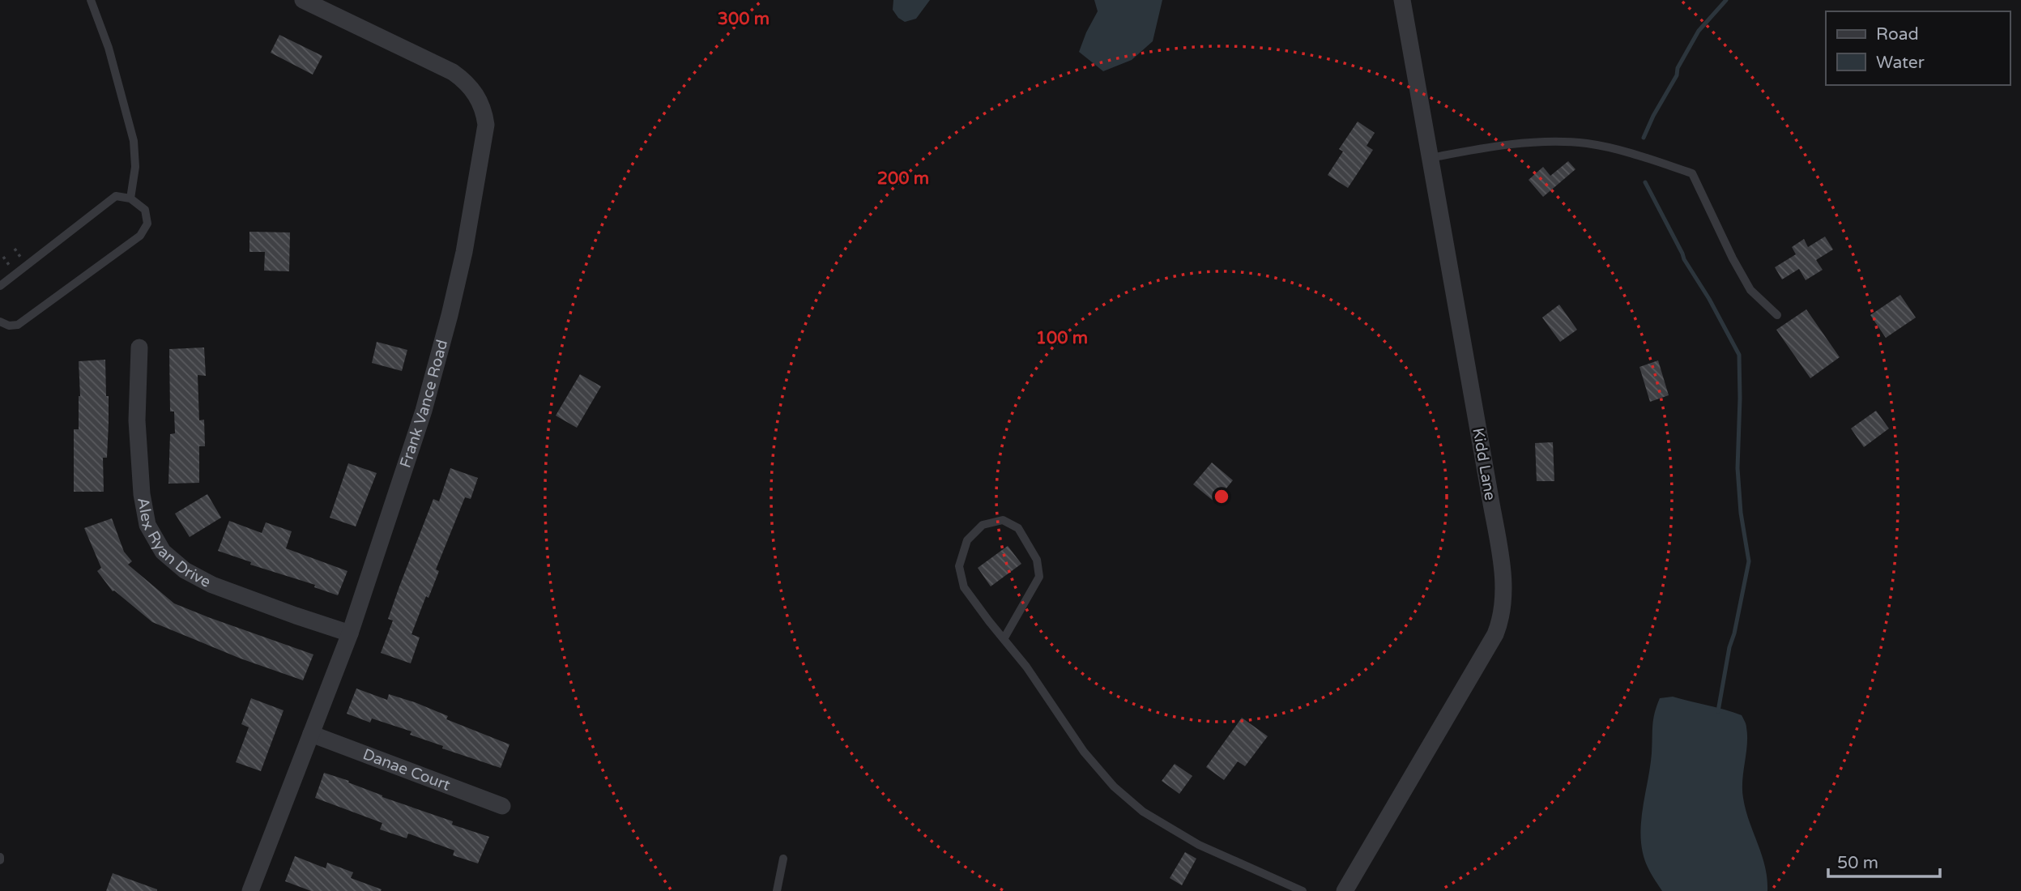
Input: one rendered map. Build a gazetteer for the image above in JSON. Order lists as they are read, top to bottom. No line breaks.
{"streets":{"street":["Frank Vance Road","Kidd Lane","Alex Ryan Drive","Danae Court"]},"crossings":[["Frank Vance Road","Alex Ryan Drive"],["Frank Vance Road","Danae Court"]],"legend":["Road","Water"],"scale_bar":"50 m","rings":["300 m","200 m","100 m"]}
